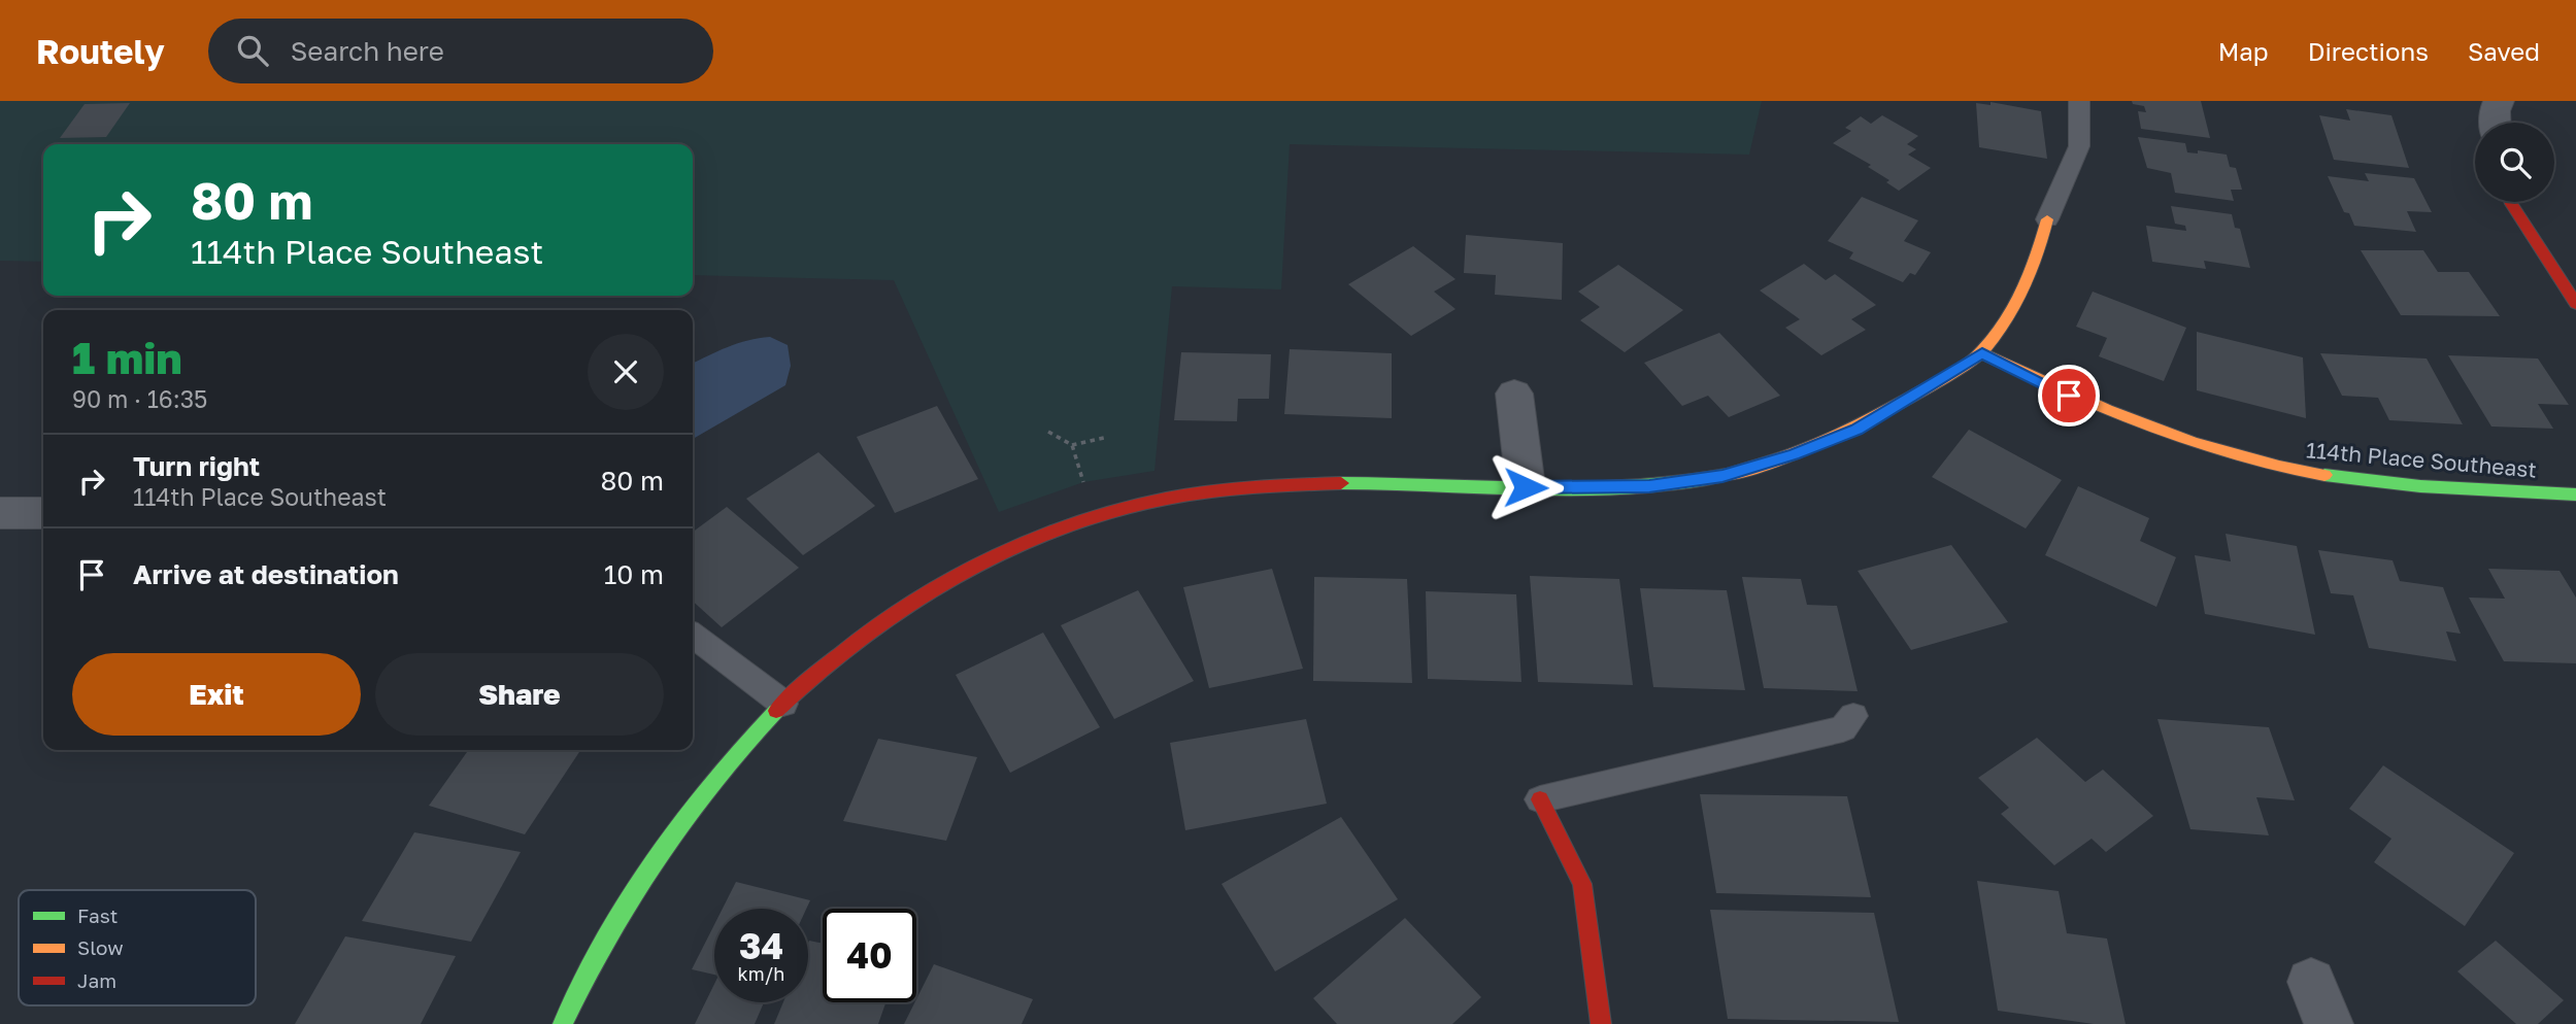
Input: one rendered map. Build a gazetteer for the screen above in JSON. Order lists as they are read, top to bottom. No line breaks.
{"streets":{"street":["114th Place Southeast"]},"legend":["Fast","Slow","Jam"],"page":{"header":"Routely","search":"Search here","nav":["Map","Directions","Saved"],"turn":["80 m","114th Place Southeast"],"heading":["1 min","90 m · 16:35"],"list":[{"name":"Turn right","note":"114th Place Southeast","value":"80 m"},{"name":"Arrive at destination","value":"10 m"}],"buttons":["Exit","Share"],"speed":"34 km/h","limit":"40"}}
